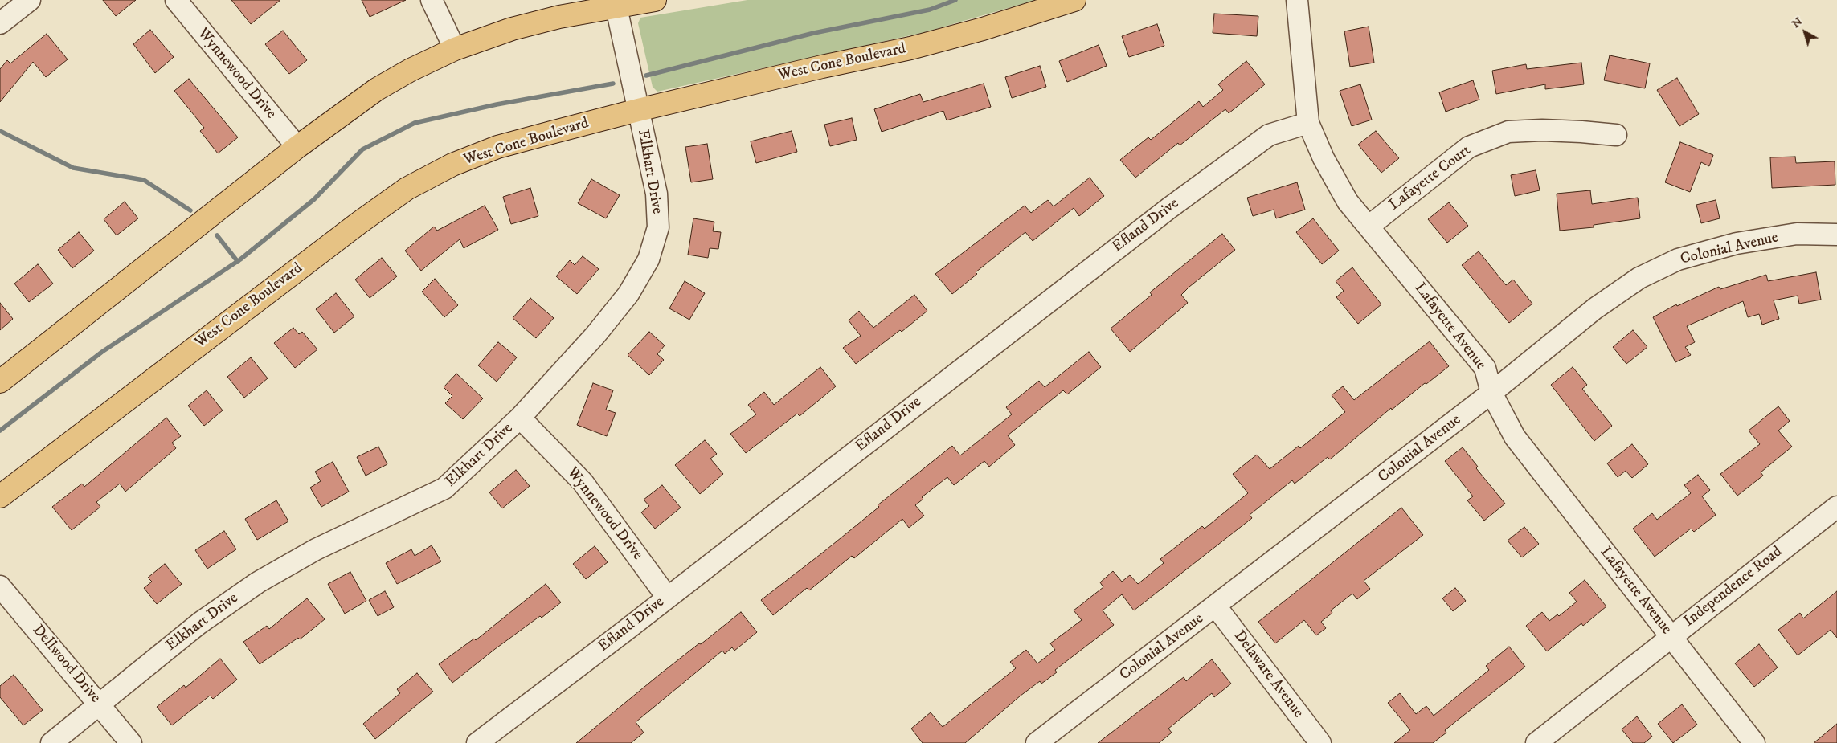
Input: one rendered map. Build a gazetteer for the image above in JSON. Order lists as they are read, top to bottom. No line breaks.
{"streets":{"main road":["West Cone Boulevard"],"street":["Wynnewood Drive","Elkhart Drive","Lafayette Court","Efland Drive","Colonial Avenue","Lafayette Avenue","Independence Road","Dellwood Drive","Delaware Avenue"]},"crossings":[["West Cone Boulevard","Elkhart Drive"],["Wynnewood Drive","Elkhart Drive"],["Wynnewood Drive","Efland Drive"],["Elkhart Drive","Dellwood Drive"],["Lafayette Court","Lafayette Avenue"],["Efland Drive","Lafayette Avenue"],["Colonial Avenue","Lafayette Avenue"],["Colonial Avenue","Delaware Avenue"],["Lafayette Avenue","Independence Road"]],"north":"top left"}
